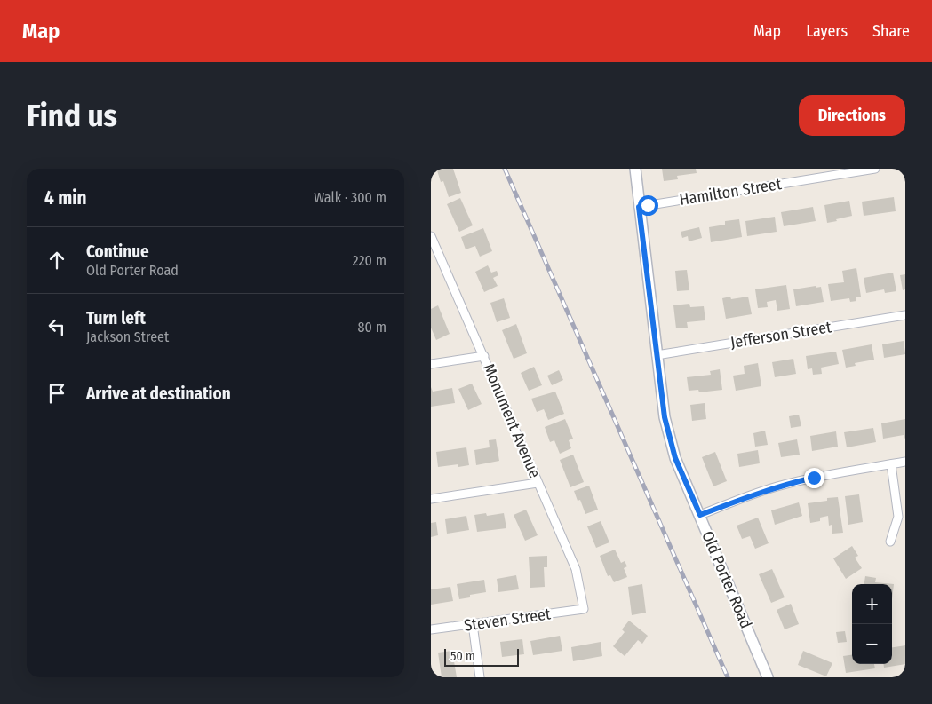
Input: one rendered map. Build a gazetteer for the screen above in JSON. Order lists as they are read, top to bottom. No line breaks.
{"streets":{"street":["Hamilton Street","Jefferson Street","Monument Avenue","Old Porter Road","Steven Street"]},"crossings":[["Hamilton Street","Old Porter Road"],["Jefferson Street","Old Porter Road"],["Monument Avenue","Steven Street"]],"scale_bar":"50 m","page":{"header":"Map","nav":["Map","Layers","Share"],"buttons":"Directions","title":"Find us","heading":["4 min","Walk · 300 m"],"list":[["Continue","Old Porter Road","220 m"],["Turn left","Jackson Street","80 m"],"Arrive at destination"],"map_buttons":["+","−"],"scale":"50 m"}}
